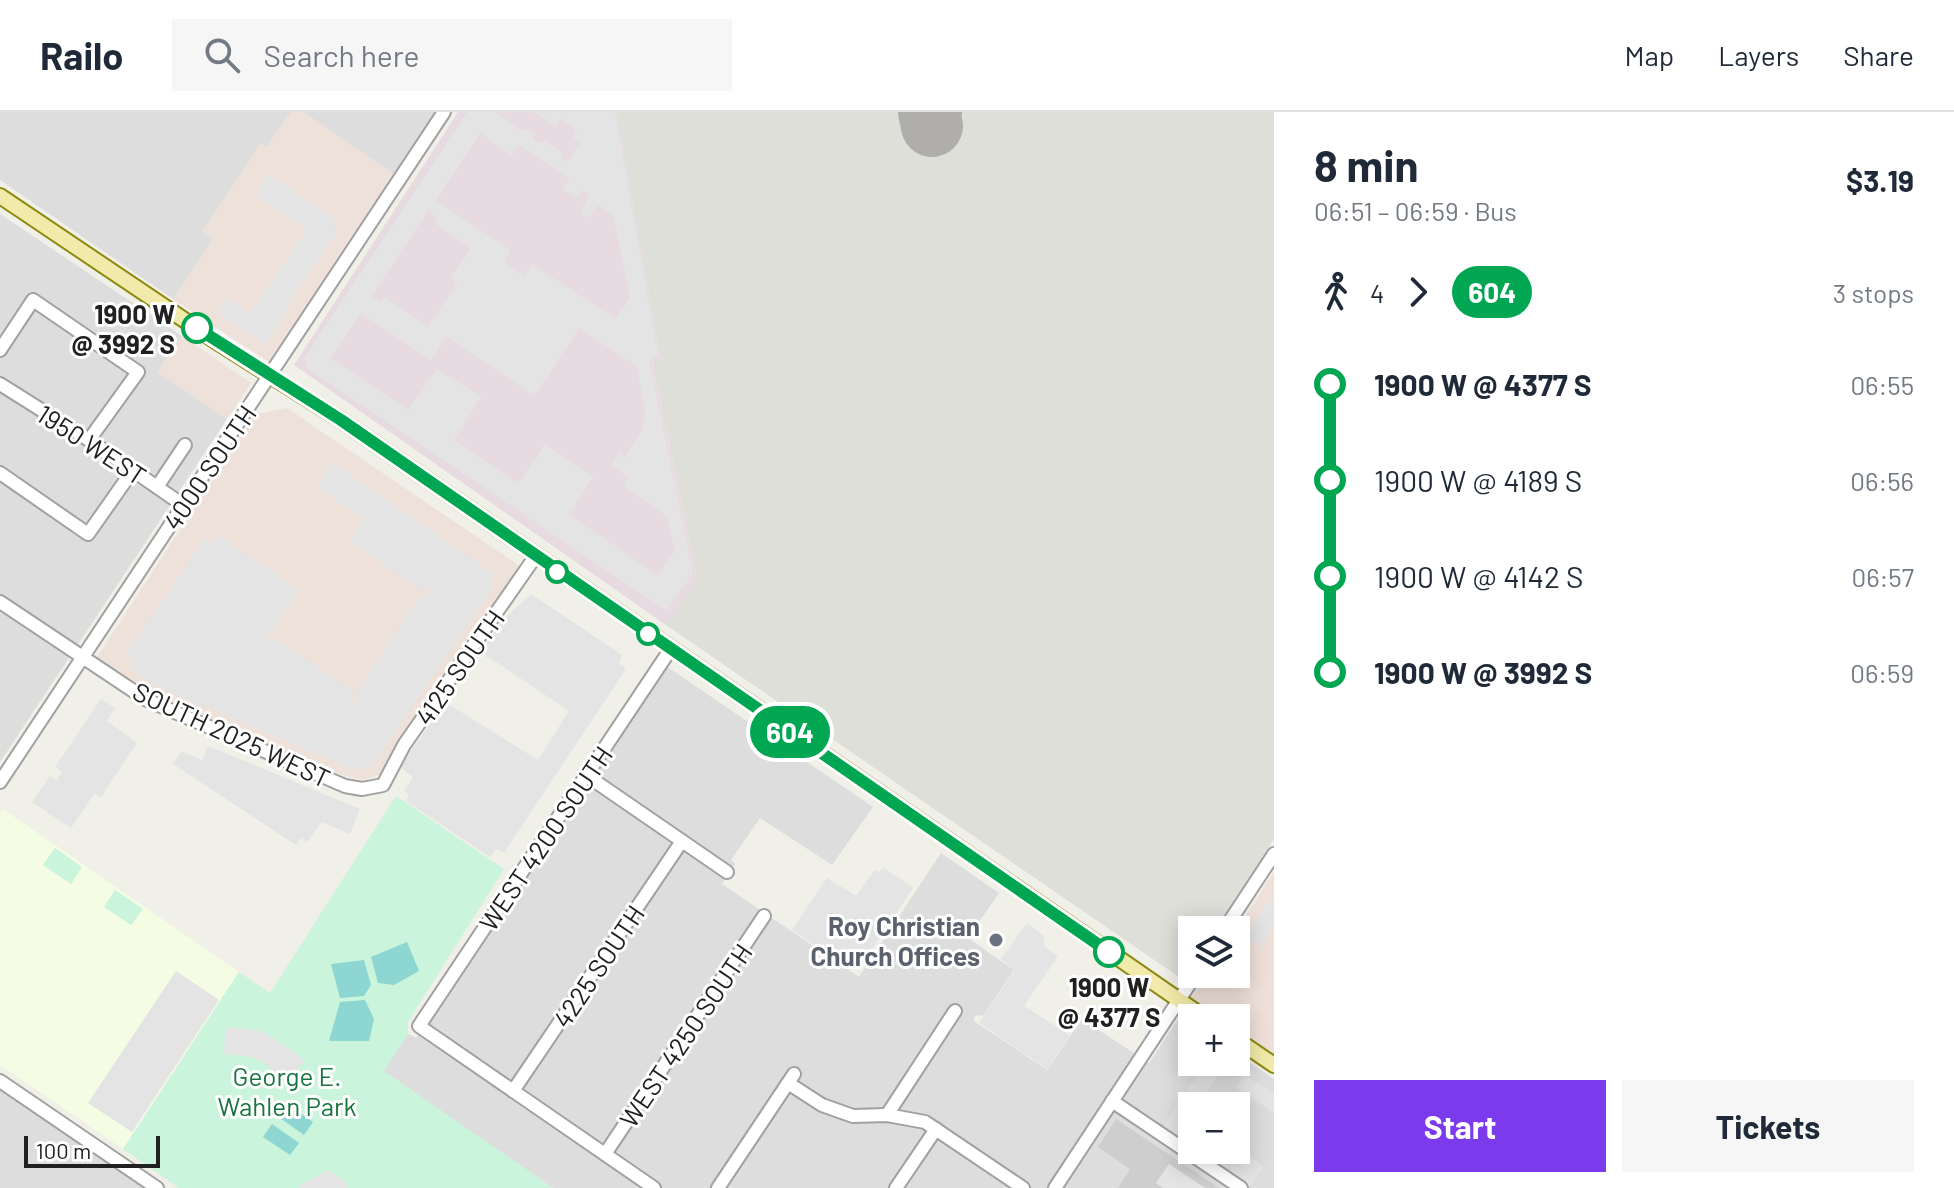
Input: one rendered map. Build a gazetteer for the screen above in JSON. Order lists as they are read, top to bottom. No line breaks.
{"streets":{"street":["1950 WEST","4000 SOUTH","4125 SOUTH","SOUTH 2025 WEST","WEST 4200 SOUTH","4225 SOUTH","WEST 4250 SOUTH"]},"crossings":[["1950 WEST","4000 SOUTH"],["4000 SOUTH","SOUTH 2025 WEST"],["4125 SOUTH","SOUTH 2025 WEST"],["WEST 4200 SOUTH","4225 SOUTH"]],"parks":["George E. Wahlen Park"],"places":["1900 W @ 3992 S","Roy Christian Church Offices","1900 W @ 4377 S"],"lines":["bus line 604"],"scale_bar":"100 m","page":{"header":"Railo","search":"Search here","nav":["Map","Layers","Share"],"on_map":"604","heading":["8 min","06:51 – 06:59 · Bus","$3.19"],"legs":["4","604","3 stops"],"list":[{"name":"1900 W @ 4377 S","value":"06:55"},{"name":"1900 W @ 4189 S","value":"06:56"},{"name":"1900 W @ 4142 S","value":"06:57"},{"name":"1900 W @ 3992 S","value":"06:59"}],"map_buttons":["+","−"],"buttons":["Start","Tickets"],"scale":"100 m"}}
